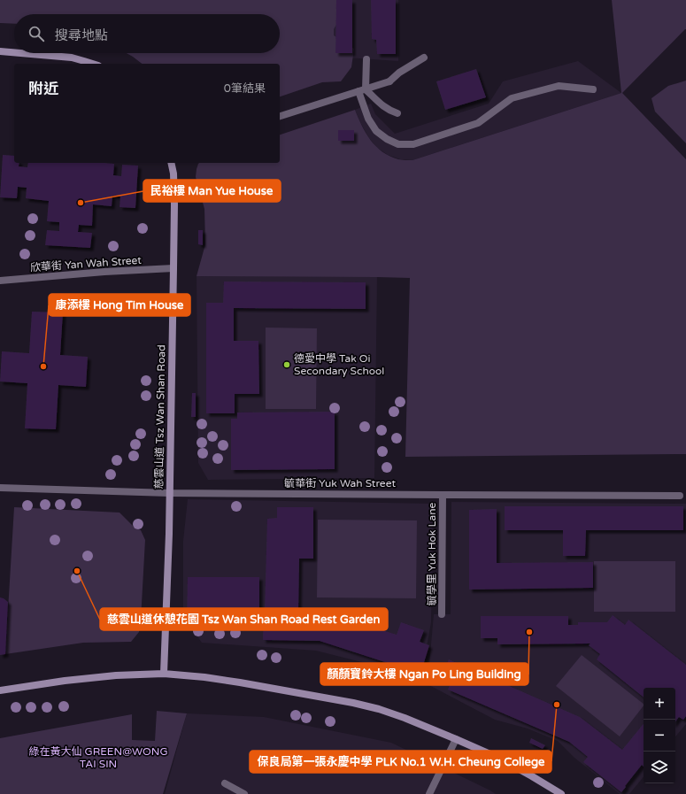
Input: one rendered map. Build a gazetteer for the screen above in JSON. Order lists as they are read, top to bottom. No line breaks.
{"streets":{"main road":["慈雲山道 Tsz Wan Shan Road"],"street":["欣華街 Yan Wah Street","毓華街 Yuk Wah Street","毓學里 Yuk Hok Lane"]},"crossings":[["欣華街 Yan Wah Street","慈雲山道 Tsz Wan Shan Road"],["慈雲山道 Tsz Wan Shan Road","毓華街 Yuk Wah Street"],["毓華街 Yuk Wah Street","毓學里 Yuk Hok Lane"]],"parks":["綠在⿈⼤仙 GREEN@WONG TAI SIN"],"places":["民裕樓 Man Yue House","德愛中學 Tak Oi Secondary School","康添樓 Hong Tim House","慈雲山道休憩花園 Tsz Wan Shan Road Rest Garden","顏顏寶鈴大樓 Ngan Po Ling Building","保良局第一張永慶中學 PLK No.1 W.H. Cheung College"],"page":{"search":"搜尋地點","heading":["附近","0筆結果"],"map_buttons":["+","−"]}}
